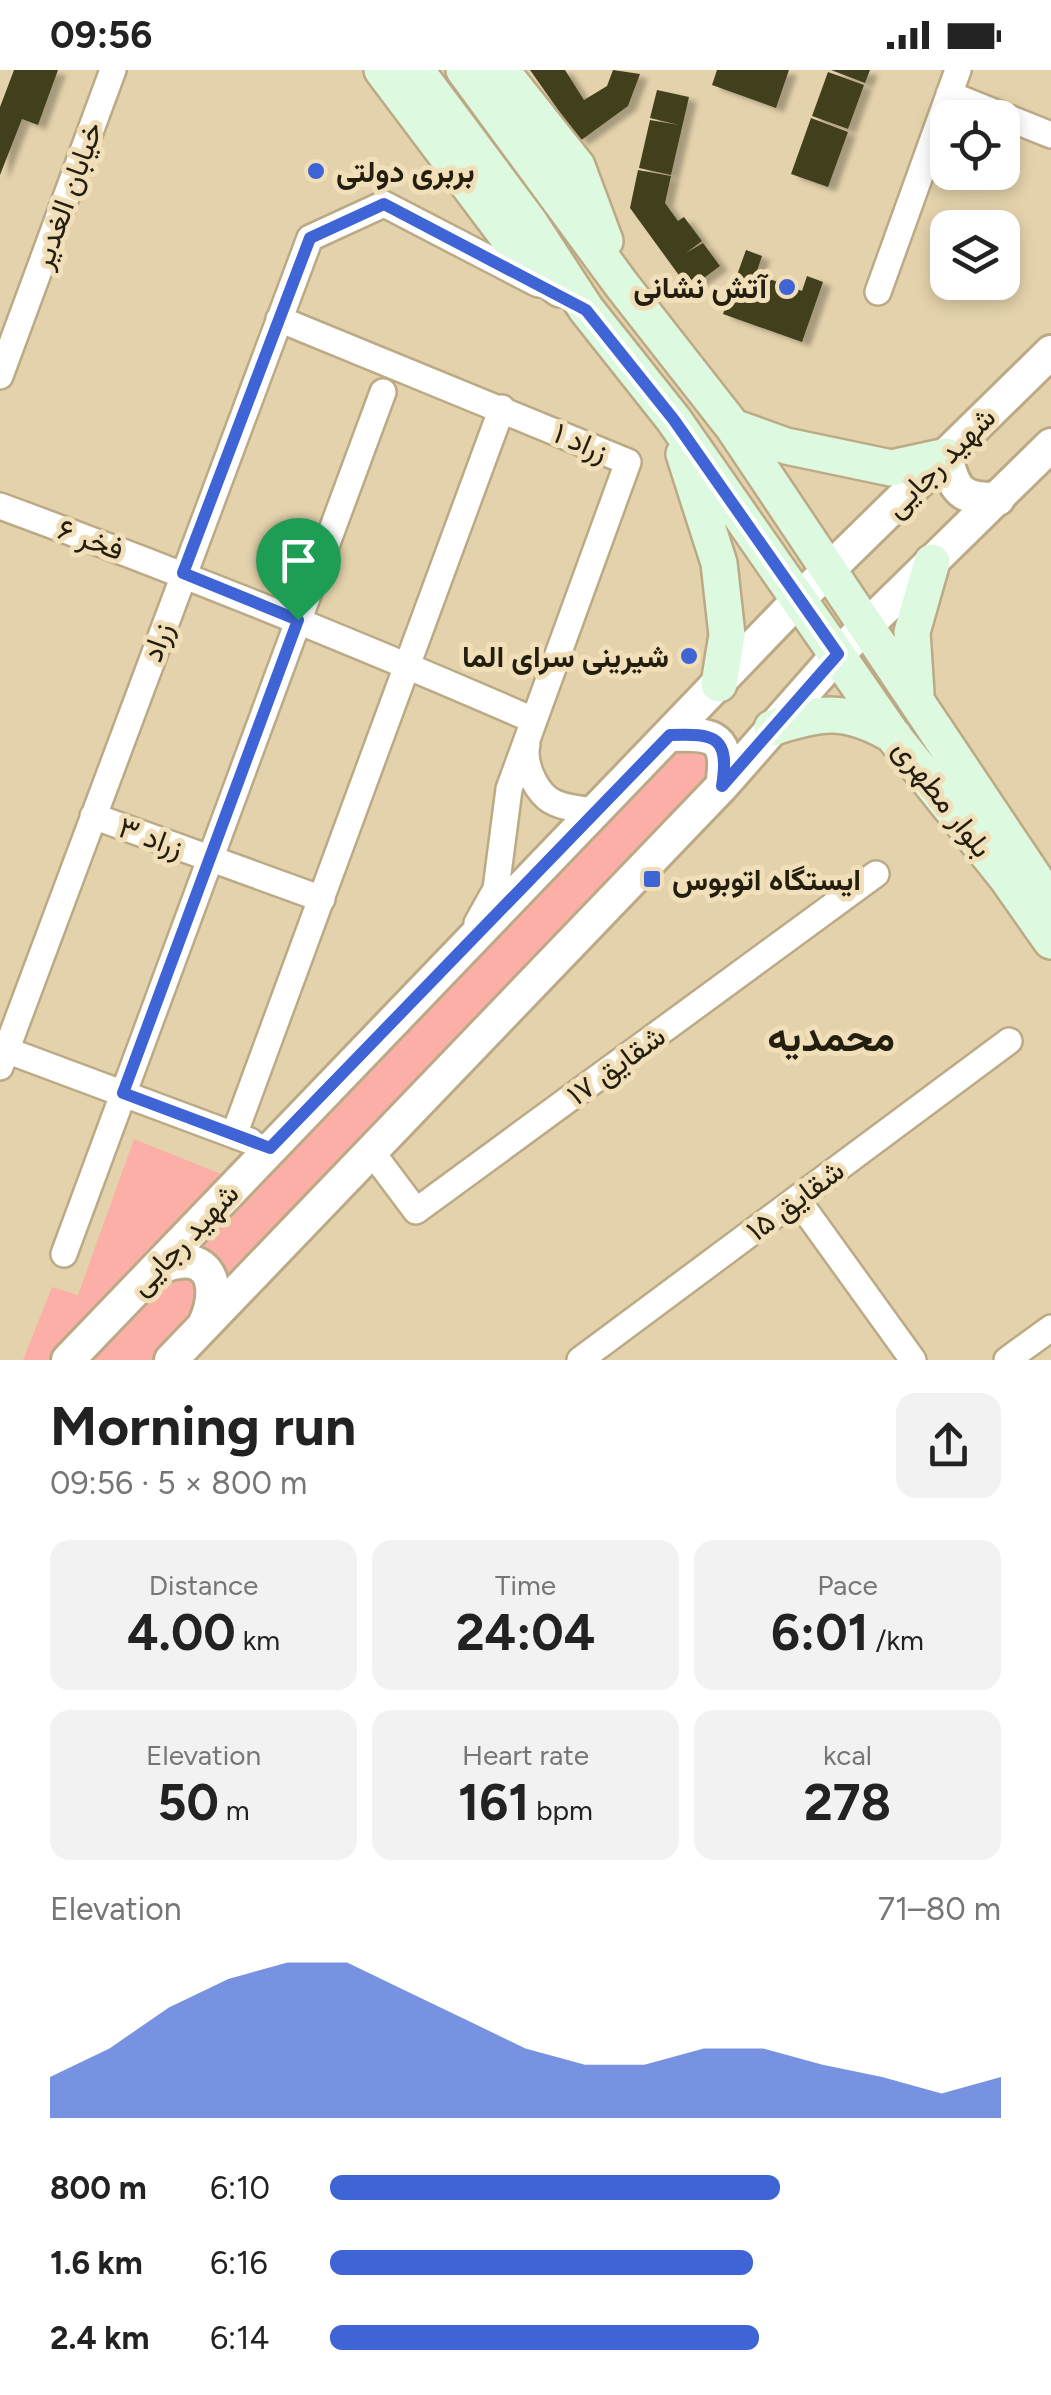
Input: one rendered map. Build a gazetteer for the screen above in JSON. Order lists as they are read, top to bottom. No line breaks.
{"streets":{"main road":["بلوار مطهری"],"street":["خیابان الغدیر","زراد ۱","شهید رجایی","فخر ۶","زراد","زراد ۳","شقایق ۱۷","شقایق ۱۵"]},"crossings":[["زراد ۱","فخر ۶"],["زراد ۱","زراد"],["شهید رجایی","بلوار مطهری"],["فخر ۶","زراد"],["زراد","بلوار مطهری"],["زراد","زراد ۳"]],"districts":["محمدیه"],"places":{"other":["بربری دولتی","آتش نشانی","شیرینی سرای الما"],"transit":["ایستگاه اتوبوس"]},"page":{"status":"09:56","heading":["Morning run","09:56 · 5 × 800 m"],"stats":[["Distance","4.00 km"],["Time","24:04"],["Pace","6:01 /km"],["Elevation","50 m"],["Heart rate","161 bpm"],["kcal","278"]],"chart":["Elevation","71–80 m"],"list":[{"name":"800 m","note":"6:10"},{"name":"1.6 km","note":"6:16"},{"name":"2.4 km","note":"6:14"}]}}
